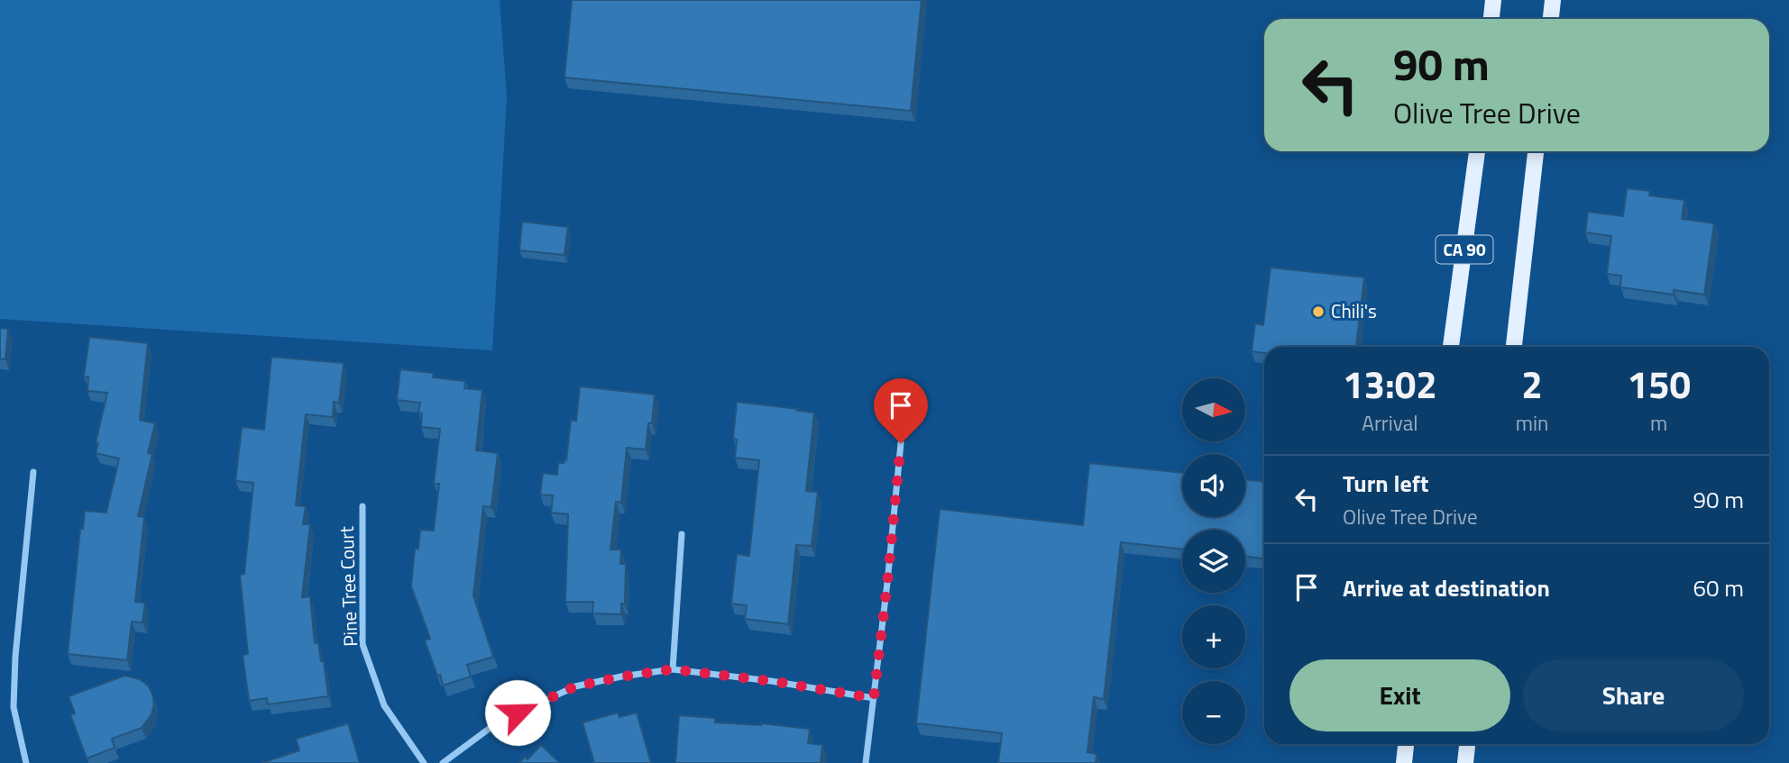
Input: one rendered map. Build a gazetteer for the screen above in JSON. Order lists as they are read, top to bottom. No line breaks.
{"streets":{"main road":["CA 90"],"street":["Pine Tree Court"]},"places":["Chili's"],"north":"right","page":{"turn":["90 m","Olive Tree Drive"],"eta":["13:02","Arrival","2","min","150","m"],"map_buttons":["+","−"],"list":[{"name":"Turn left","note":"Olive Tree Drive","value":"90 m"},{"name":"Arrive at destination","value":"60 m"}],"buttons":["Exit","Share"]}}
